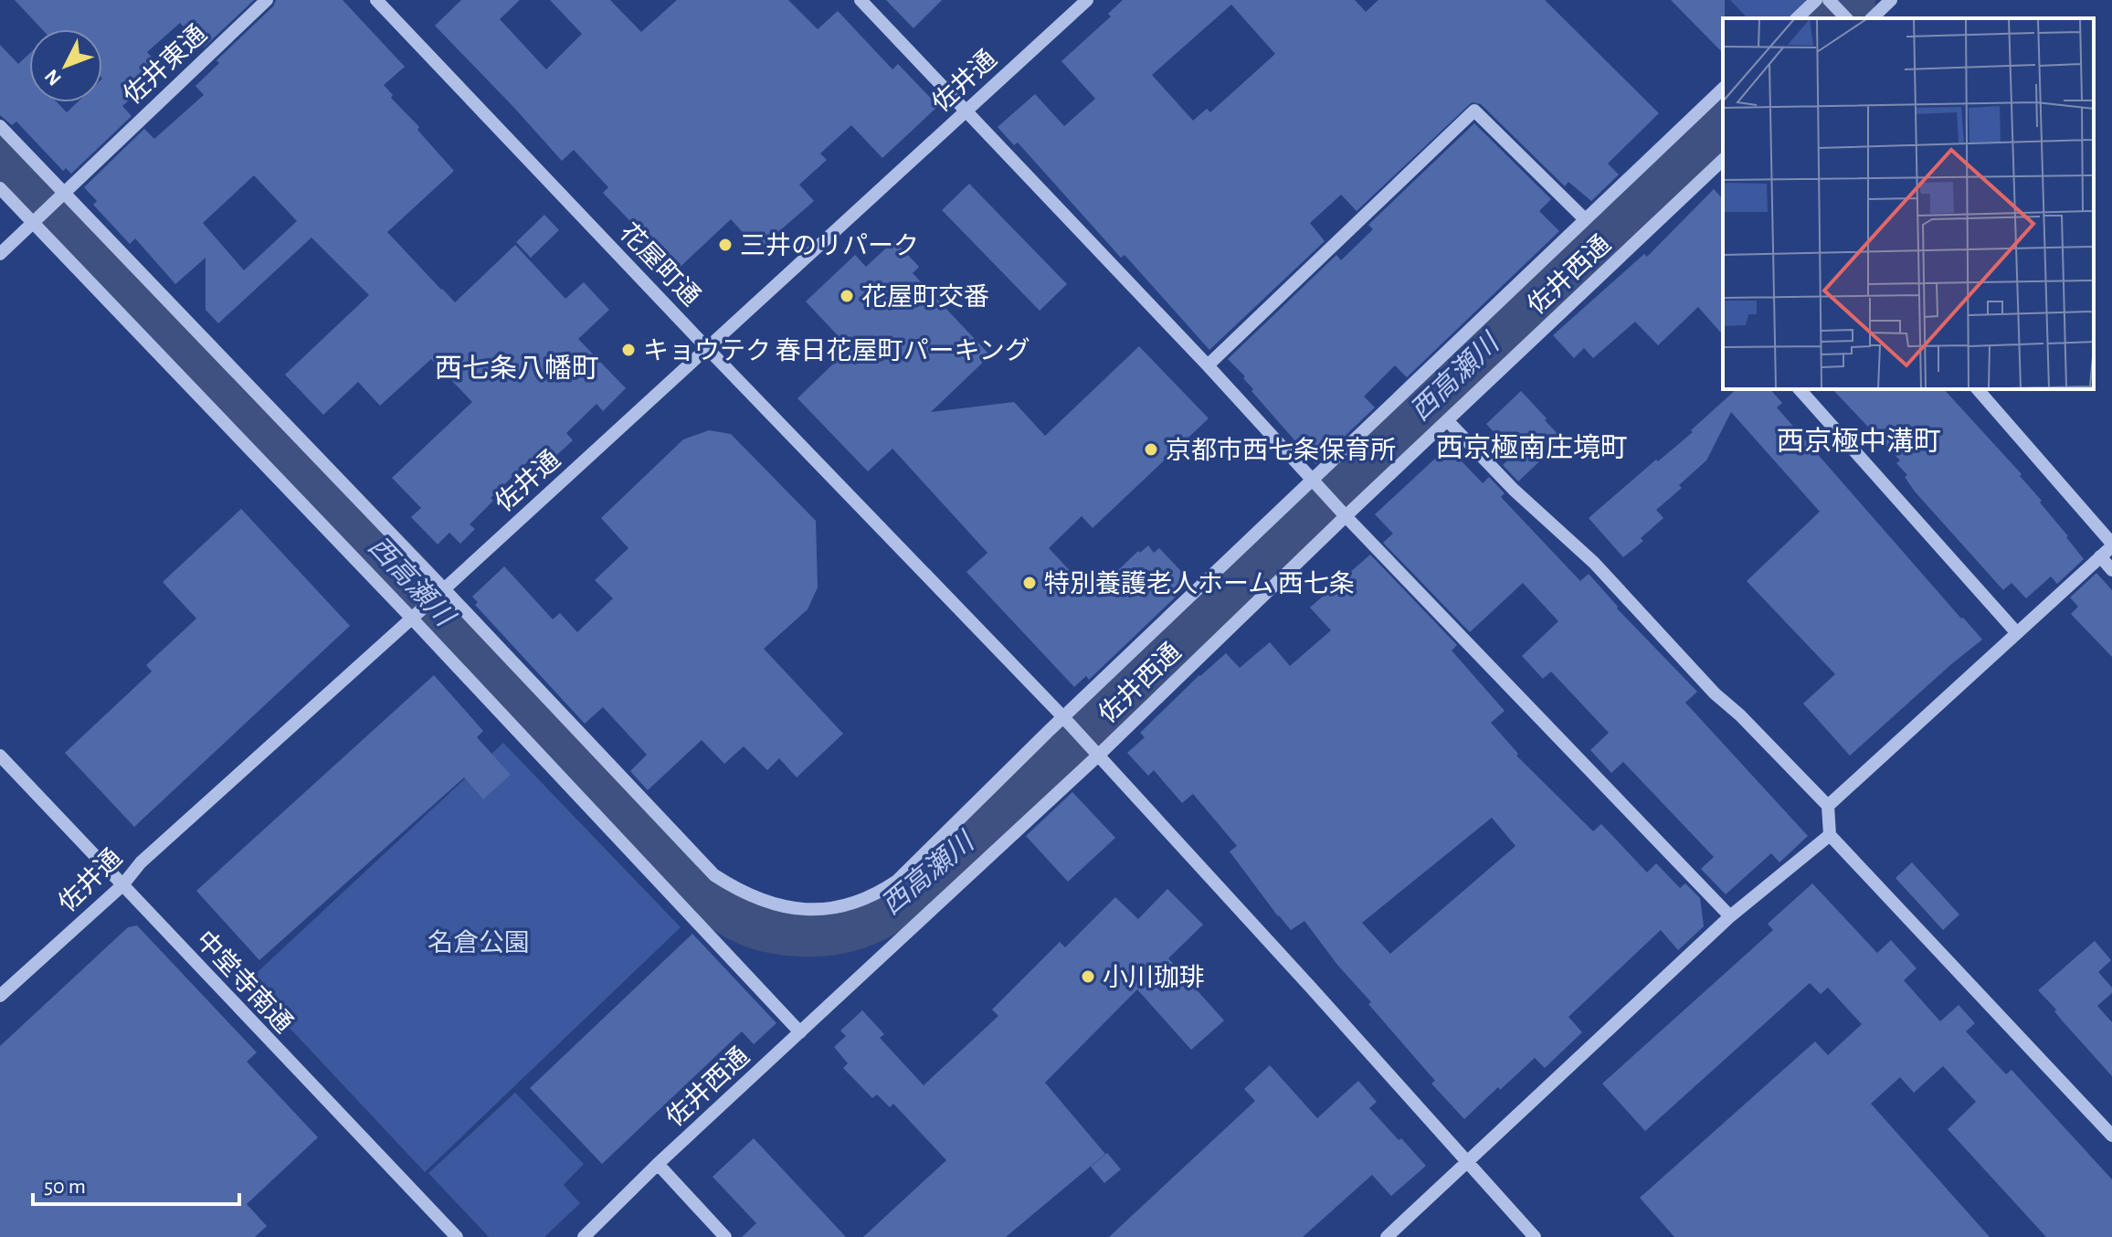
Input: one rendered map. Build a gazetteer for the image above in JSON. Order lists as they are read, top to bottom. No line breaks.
{"streets":{"street":["佐井東通","佐井通","花屋町通","佐井西通","中堂寺南通"]},"crossings":[["佐井通","花屋町通"],["佐井通","中堂寺南通"],["花屋町通","佐井西通"]],"districts":["西七条八幡町","西京極中溝町","西京極南庄境町"],"water":["西高瀬川"],"parks":["名倉公園"],"places":["三井のリパーク","花屋町交番","キョウテク 春日花屋町パーキング","京都市西七条保育所","特別養護老人ホーム 西七条","小川珈琲"],"scale_bar":"50 m","north":"bottom left"}
